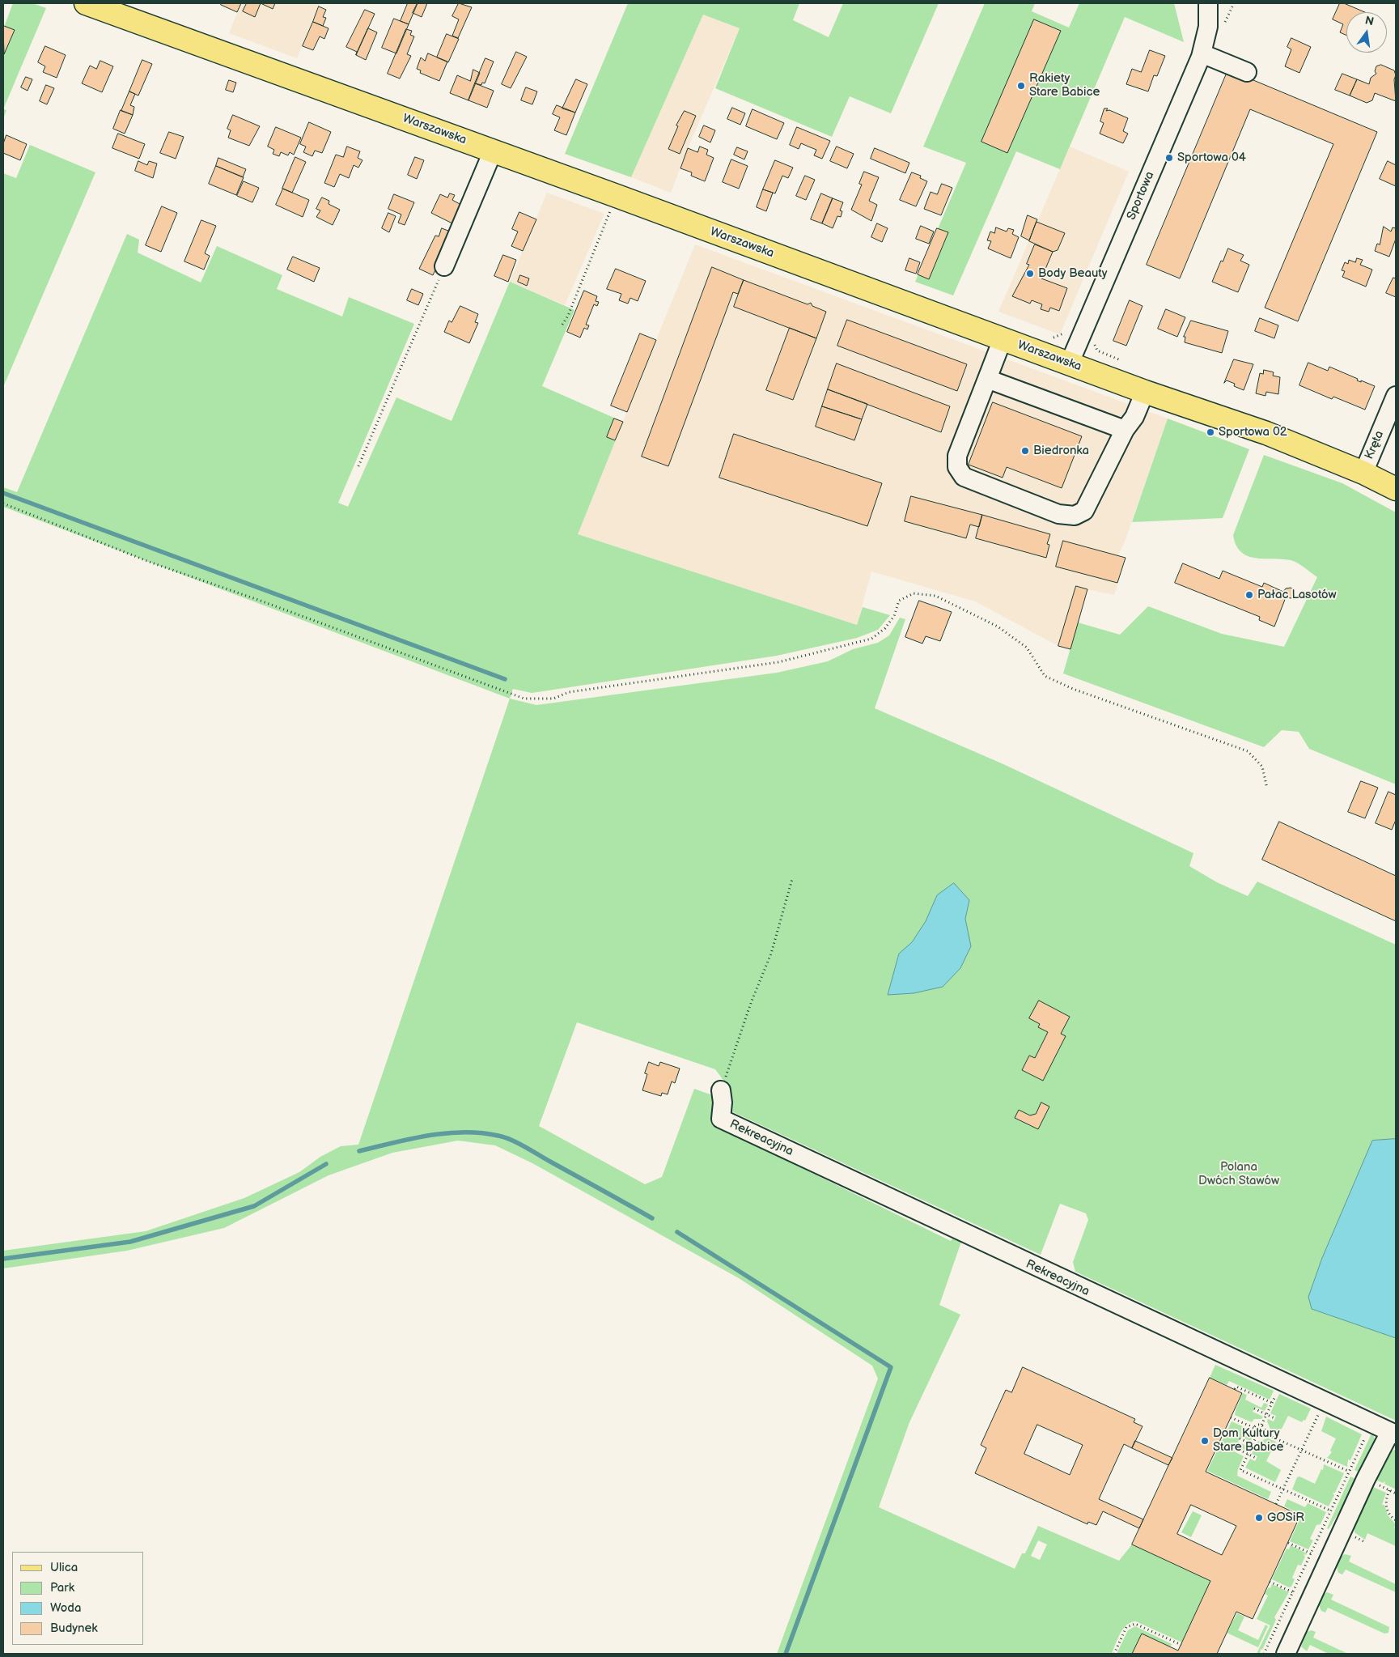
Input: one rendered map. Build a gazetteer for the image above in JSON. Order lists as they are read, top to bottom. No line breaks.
{"streets":{"main road":["Warszawska"],"street":["Sportowa","Kręta","Rekreacyjna"]},"crossings":[["Warszawska","Sportowa"],["Warszawska","Kręta"]],"parks":["Polana Dwóch Stawów"],"places":["Rakiety Stare Babice","Sportowa 04","Body Beauty","Sportowa 02","Biedronka","Pałac Lasotów","Dom Kultury Stare Babice","GOSiR"],"legend":["Ulica","Park","Woda","Budynek"],"north":"top"}
